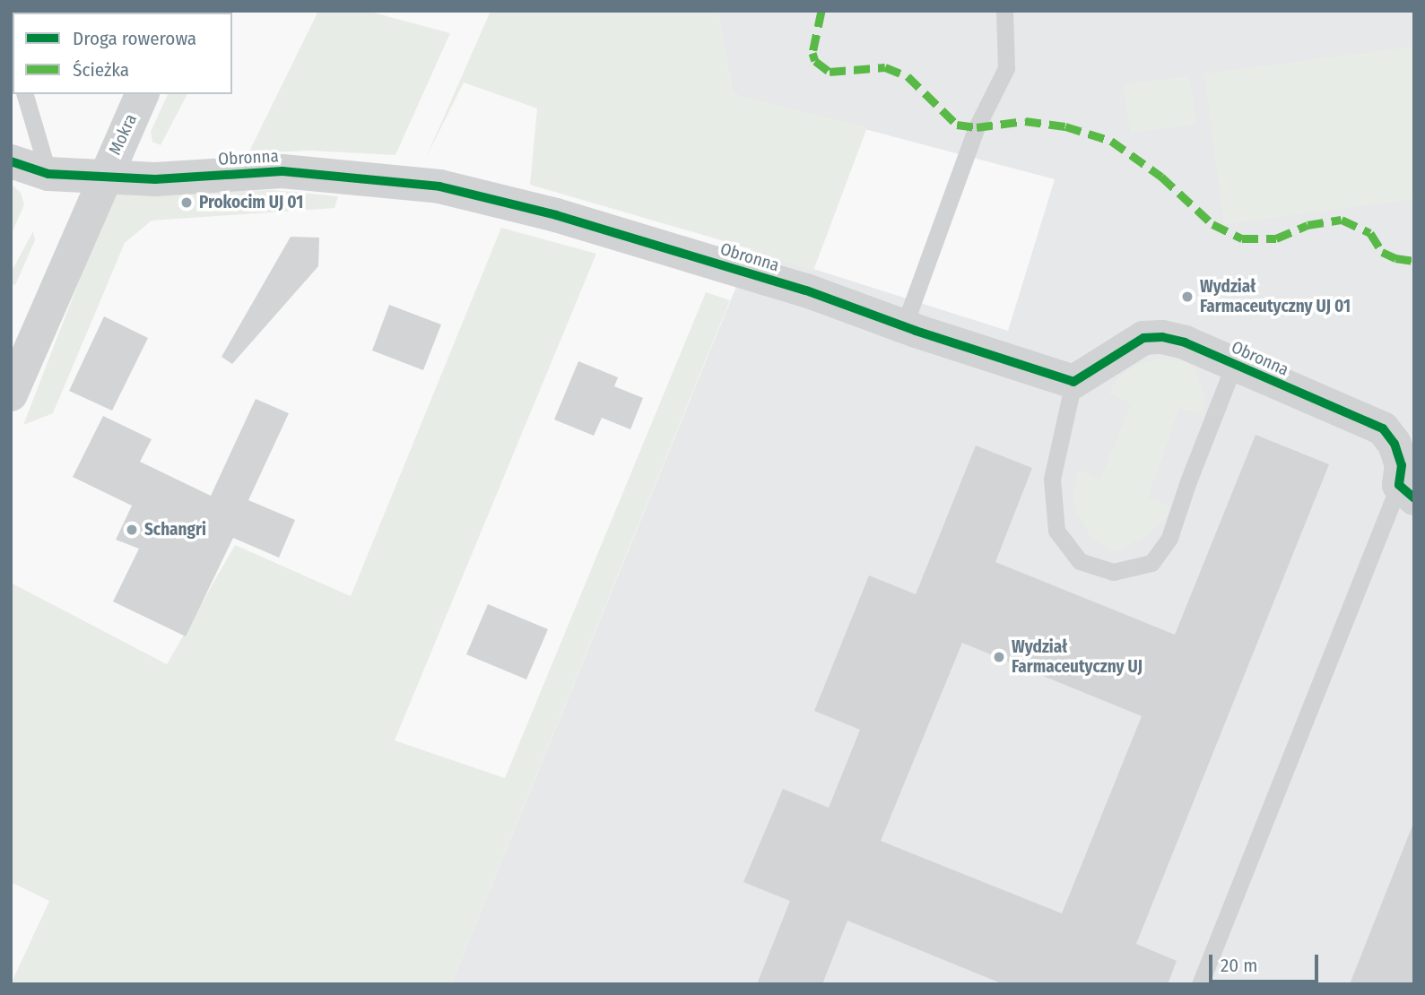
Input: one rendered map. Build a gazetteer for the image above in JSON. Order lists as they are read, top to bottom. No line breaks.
{"streets":{"street":["Mokra","Obronna"]},"crossings":[["Mokra","Obronna"]],"places":["Prokocim UJ 01","Wydział Farmaceutyczny UJ 01","Schangri","Wydział Farmaceutyczny UJ"],"legend":["Droga rowerowa","Ścieżka"],"scale_bar":"20 m"}
